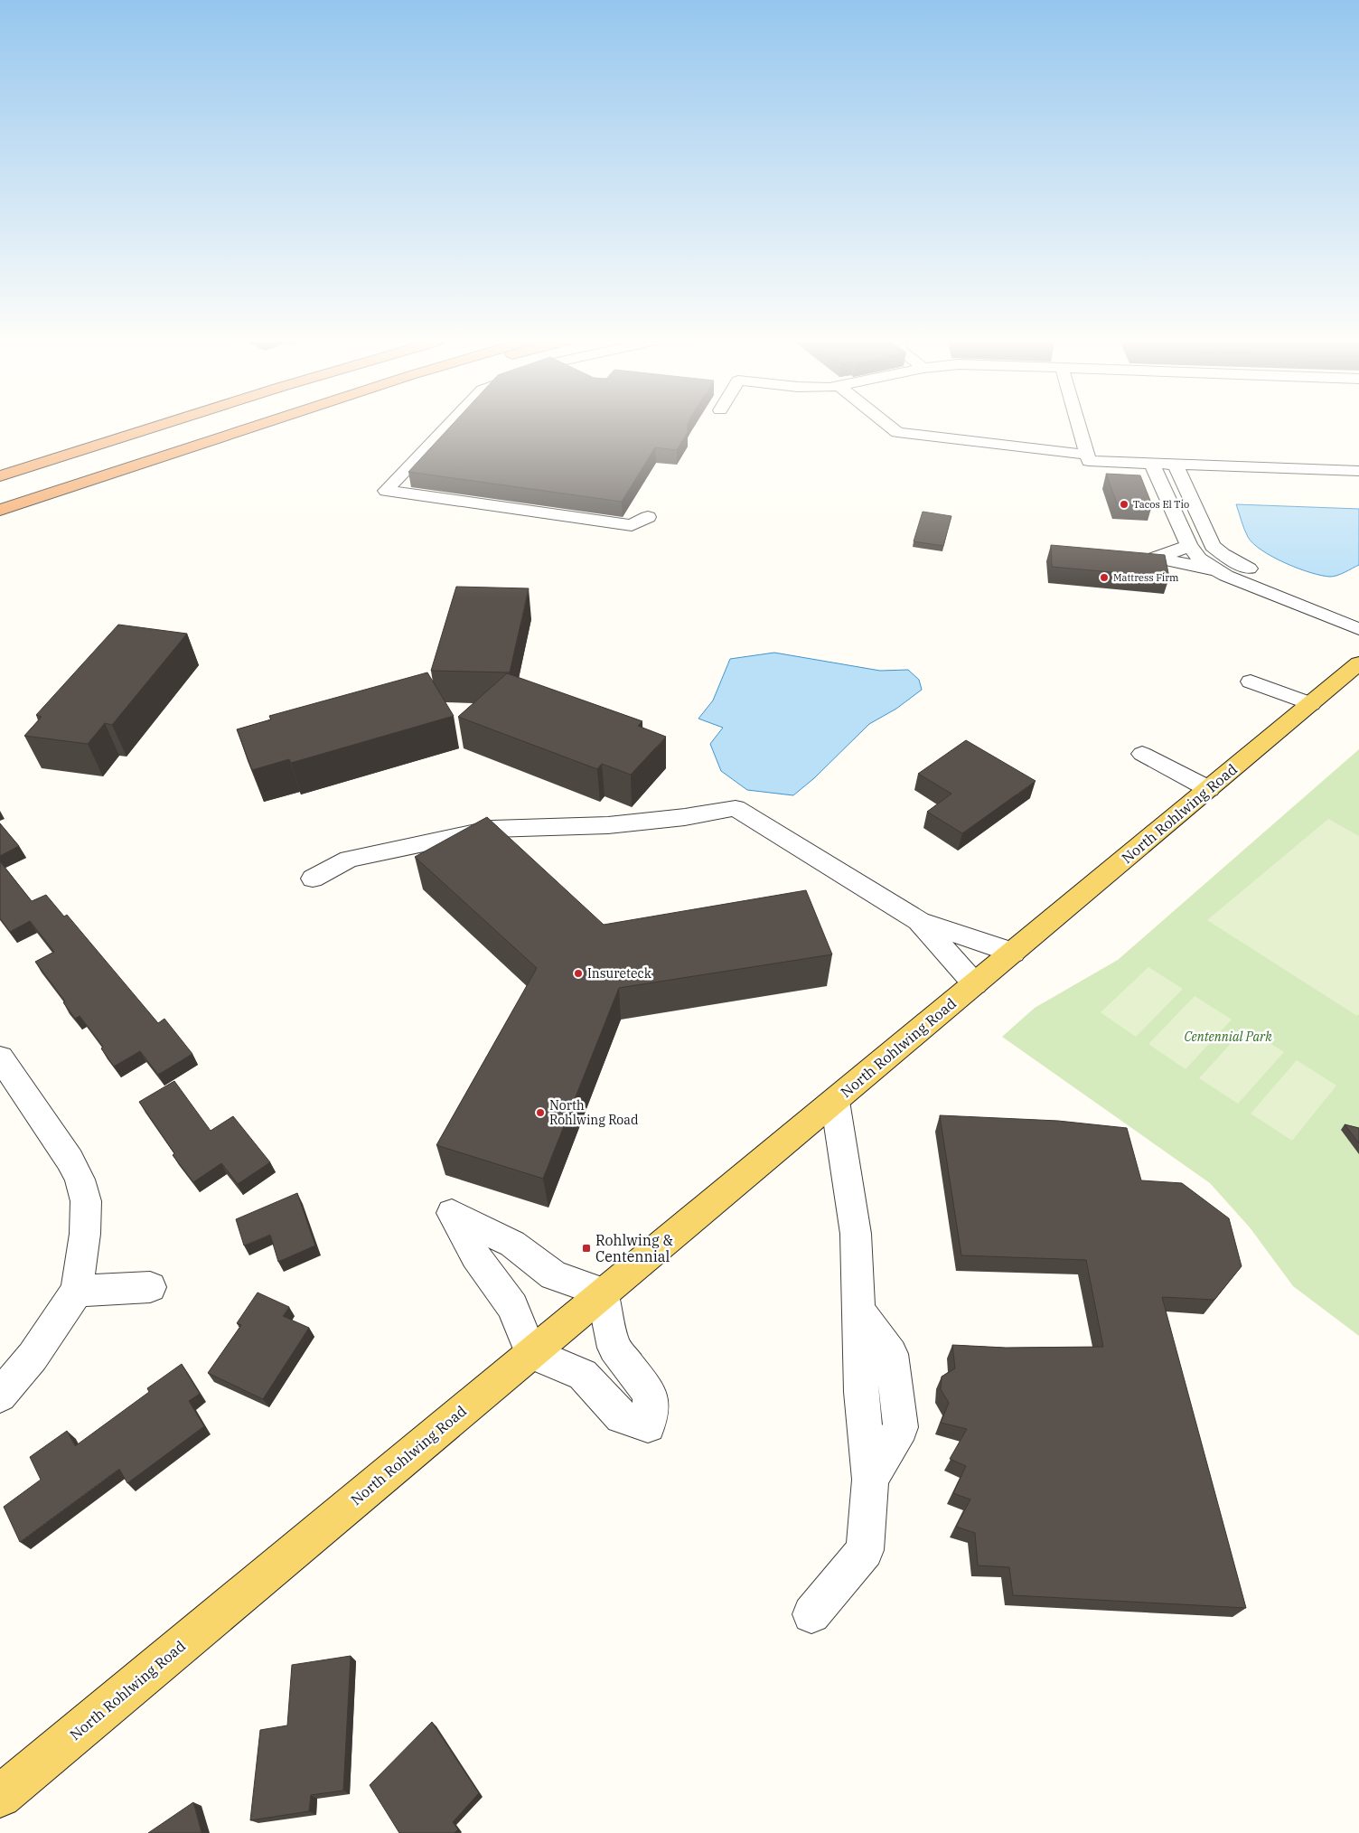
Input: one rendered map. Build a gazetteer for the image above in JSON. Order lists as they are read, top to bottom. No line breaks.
{"streets":{"main road":["North Rohlwing Road"]},"parks":["Centennial Park"],"places":{"other":["Tacos El Tio","Mattress Firm","Insureteck","North Rohlwing Road"],"transit":["Rohlwing & Centennial"]}}
